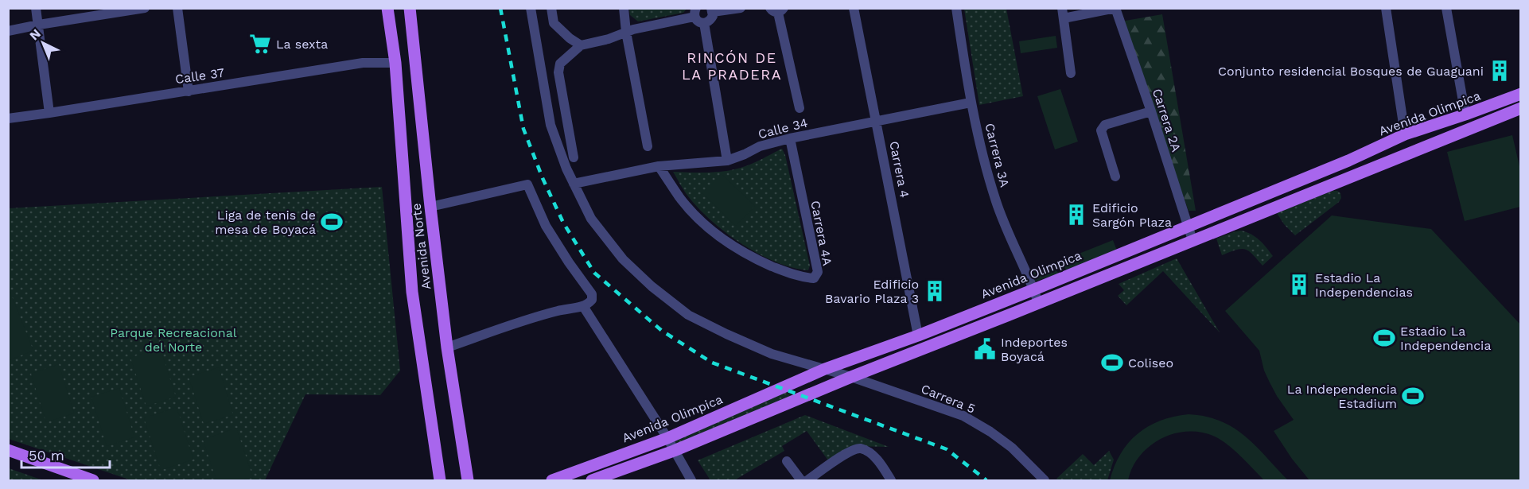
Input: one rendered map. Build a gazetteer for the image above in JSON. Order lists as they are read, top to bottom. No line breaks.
{"streets":{"main road":["Avenida Olimpica","Avenida Norte"],"street":["Calle 37","Carrera 2A","Calle 34","Carrera 3A","Carrera 4","Carrera 4A","Carrera 5"]},"crossings":[["Calle 37","Avenida Norte"],["Avenida Olimpica","Carrera 2A"],["Avenida Olimpica","Carrera 3A"],["Avenida Olimpica","Carrera 4"],["Avenida Olimpica","Carrera 5"],["Calle 34","Carrera 3A"],["Calle 34","Carrera 4"],["Calle 34","Carrera 4A"],["Calle 34","Carrera 5"]],"districts":["RINCÓN DE LA PRADERA"],"parks":["Parque Recreacional del Norte"],"places":{"supermarket":["La sexta"],"building":["Conjunto residencial Bosques de Guaguani","Edificio Sargón Plaza","Estadio La Independencias","Edificio Bavario Plaza 3"],"sports":["Liga de tenis de mesa de Boyacá","Estadio La Independencia","Coliseo","La Independencia Estadium"],"public building":["Indeportes Boyacá"]},"scale_bar":"50 m","north":"top left"}
